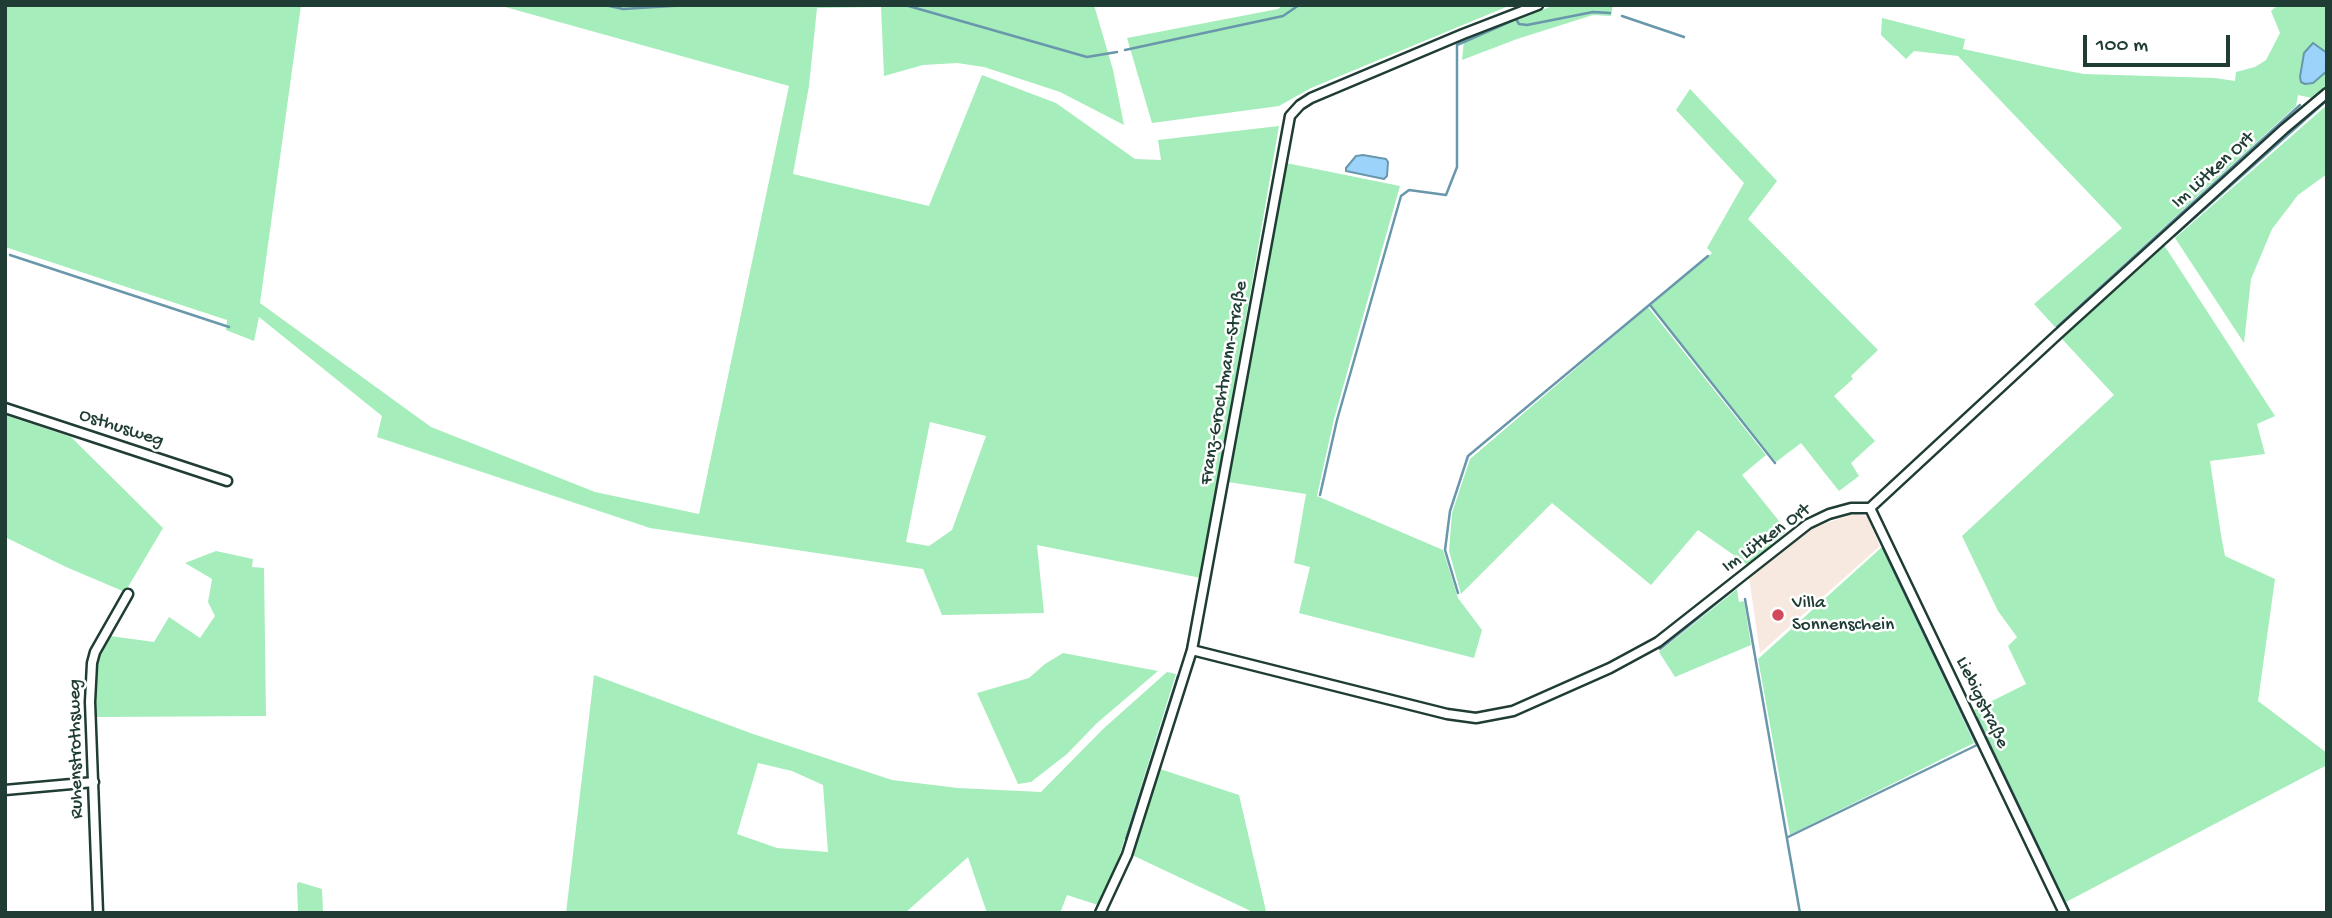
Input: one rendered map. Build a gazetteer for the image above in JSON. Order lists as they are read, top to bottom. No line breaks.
{"streets":{"street":["Im Lütken Ort","Franz-Grochtmann-Straße","Osthusweg","Liebigstraße","Ruhenstrothsweg"]},"crossings":[["Im Lütken Ort","Franz-Grochtmann-Straße"],["Im Lütken Ort","Liebigstraße"]],"places":["Villa Sonnenschein"],"scale_bar":"100 m"}
